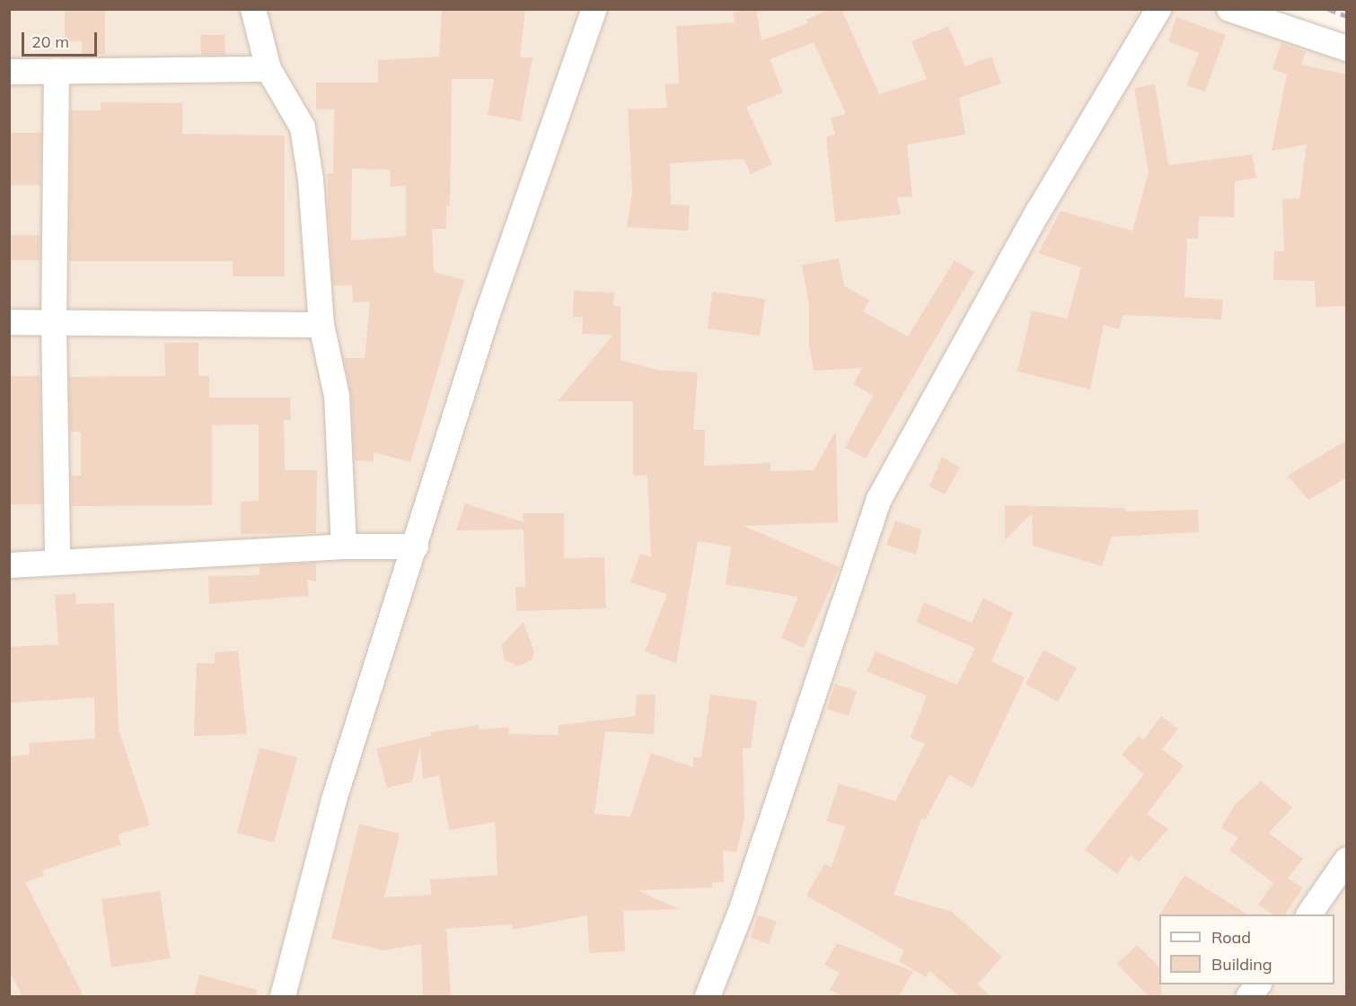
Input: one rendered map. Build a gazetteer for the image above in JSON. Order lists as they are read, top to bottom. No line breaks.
{"legend":["Road","Building"],"scale_bar":"20 m"}
